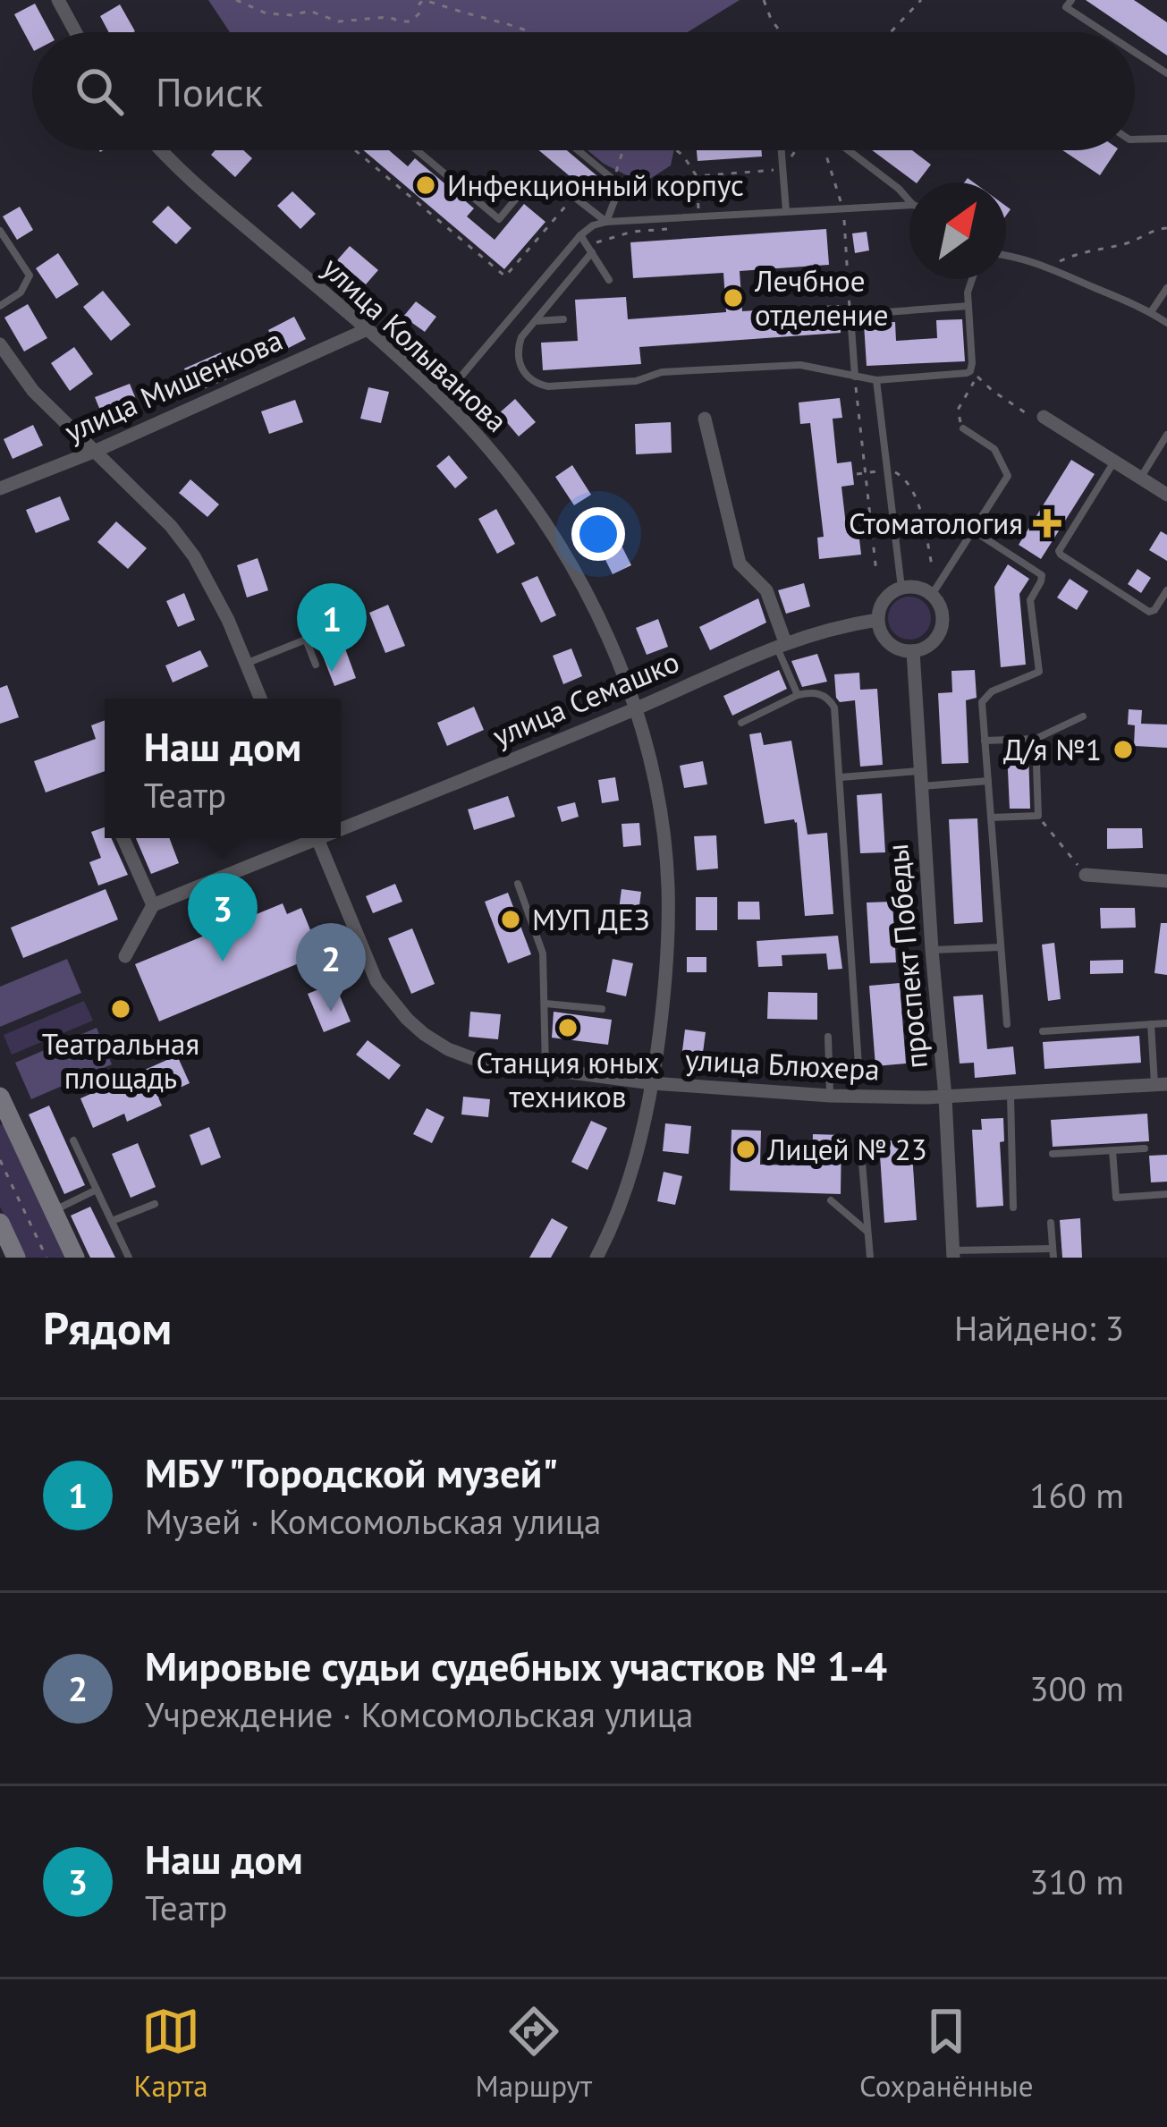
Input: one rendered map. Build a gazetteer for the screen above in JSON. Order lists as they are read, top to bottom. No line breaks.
{"streets":{"street":["улица Колыванова","улица Мишенкова","улица Семашко","проспект Победы","улица Блюхера"]},"crossings":[["улица Колыванова","улица Мишенкова"],["улица Колыванова","улица Семашко"],["улица Колыванова","улица Блюхера"],["улица Семашко","проспект Победы"],["проспект Победы","улица Блюхера"]],"places":{"other":["Инфекционный корпус","Лечбное отделение","Д/я №1","МУП ДЕЗ","Театральная площадь","Станция юных техников","Лицей № 23"],"health":["Стоматология"]},"north":"top right","page":{"search":"Поиск","pins":["1","3","2"],"popup":["Наш дом","Театр"],"heading":["Рядом","Найдено: 3"],"list":[{"mark":"1","name":"МБУ \"Городской музей\"","note":"Музей · Комсомольская улица","value":"160 m"},{"mark":"2","name":"Мировые судьи судебных участков № 1-4","note":"Учреждение · Комсомольская улица","value":"300 m"},{"mark":"3","name":"Наш дом","note":"Театр","value":"310 m"}],"nav":["Карта","Маршрут","Сохранённые"]}}
